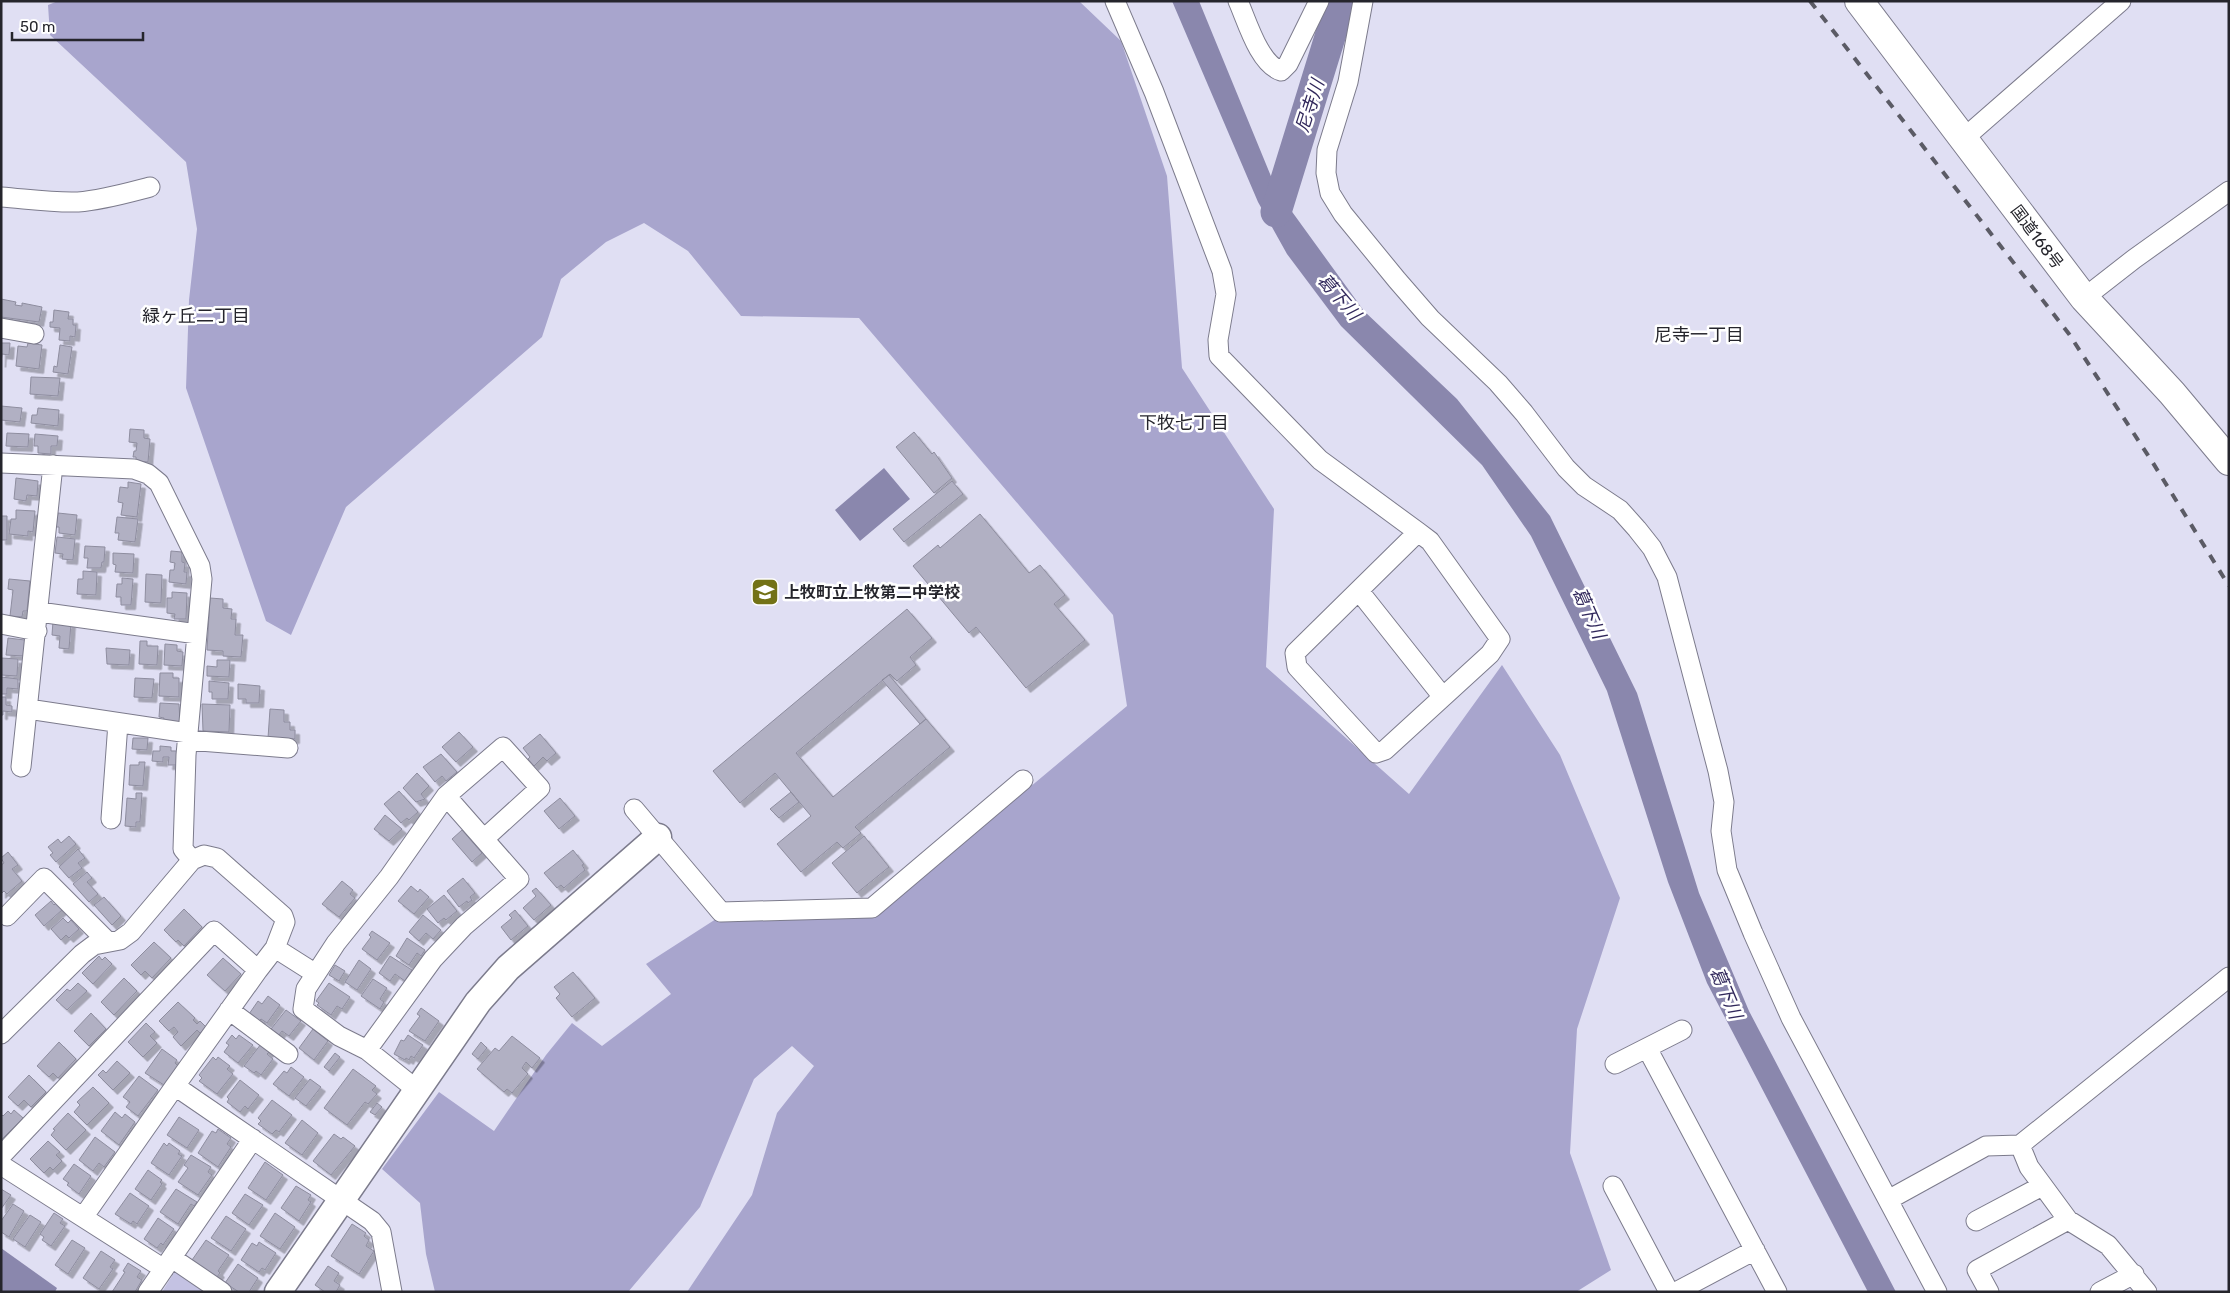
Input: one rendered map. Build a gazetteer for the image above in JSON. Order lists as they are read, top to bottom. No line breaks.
{"streets":{"highway":["国道168号"]},"districts":["緑ヶ丘二丁目","尼寺一丁目","下牧七丁目"],"water":["尼寺川","葛下川"],"places":{"school or university":["上牧町立上牧第二中学校"]},"scale_bar":"50 m"}
